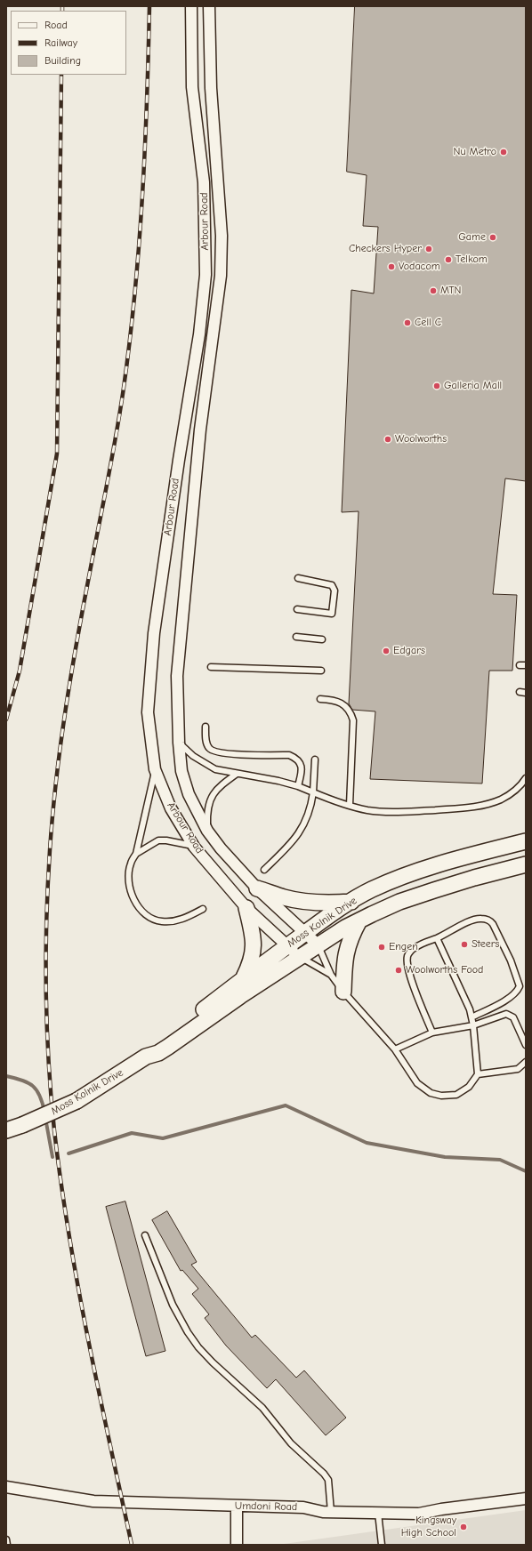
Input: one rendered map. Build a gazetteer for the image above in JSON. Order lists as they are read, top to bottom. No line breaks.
{"streets":{"main road":["Moss Kolnik Drive"],"street":["Arbour Road","Umdoni Road"]},"crossings":[["Arbour Road","Moss Kolnik Drive"]],"places":["Nu Metro","Game","Checkers Hyper","Telkom","Vodacom","MTN","Cell C","Galleria Mall","Woolworths","Edgars","Steers","Engen","Woolworths Food","Kingsway High School"],"legend":["Road","Railway","Building"]}
